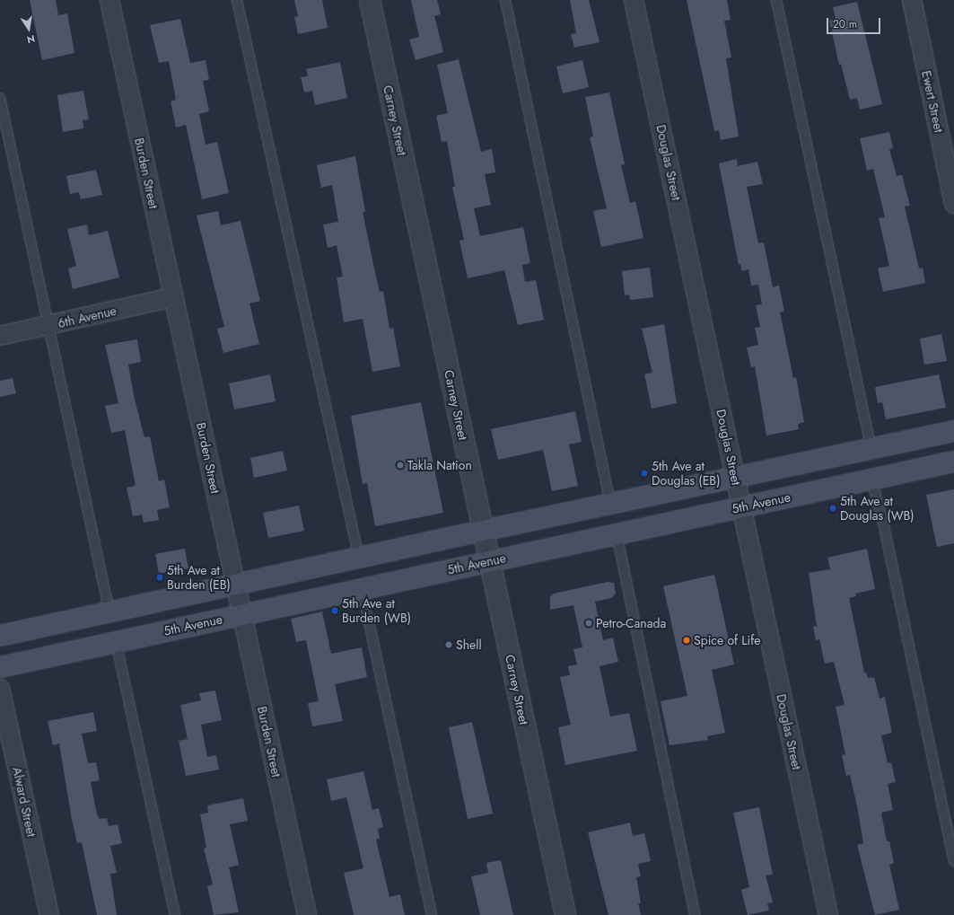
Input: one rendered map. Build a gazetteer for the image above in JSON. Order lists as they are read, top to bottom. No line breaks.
{"streets":{"main road":["5th Avenue"],"street":["Ewert Street","Carney Street","Douglas Street","Burden Street","6th Avenue","Alward Street"]},"crossings":[["Carney Street","5th Avenue"],["Douglas Street","5th Avenue"],["Burden Street","6th Avenue"],["Burden Street","5th Avenue"]],"places":["Takla Nation","5th Ave at Douglas (EB)","5th Ave at Douglas (WB)","5th Ave at Burden (EB)","5th Ave at Burden (WB)","Petro-Canada","Spice of Life","Shell"],"scale_bar":"20 m","north":"bottom"}
